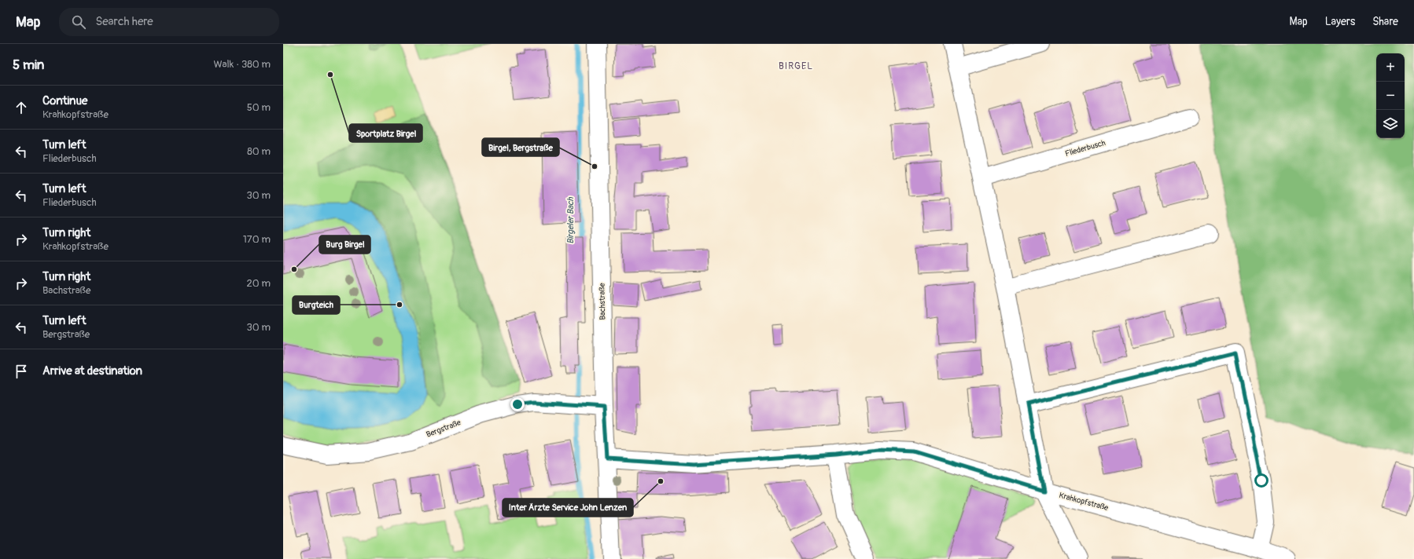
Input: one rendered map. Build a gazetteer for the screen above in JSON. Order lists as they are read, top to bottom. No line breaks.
{"streets":{"street":["Fliederbusch","Bachstraße","Bergstraße","Krahkopfstraße"]},"crossings":[["Bachstraße","Bergstraße"],["Bachstraße","Krahkopfstraße"]],"districts":["BIRGEL"],"water":["Birgeler Bach"],"places":["Sportplatz Birgel","Birgel, Bergstraße","Burg Birgel","Burgteich","Inter Ärzte Service John Lenzen"],"page":{"header":"Map","search":"Search here","nav":["Map","Layers","Share"],"heading":["5 min","Walk · 380 m"],"map_buttons":["+","−"],"list":[["Continue","Krahkopfstraße","50 m"],["Turn left","Fliederbusch","80 m"],["Turn left","Fliederbusch","30 m"],["Turn right","Krahkopfstraße","170 m"],["Turn right","Bachstraße","20 m"],["Turn left","Bergstraße","30 m"],"Arrive at destination"]}}
